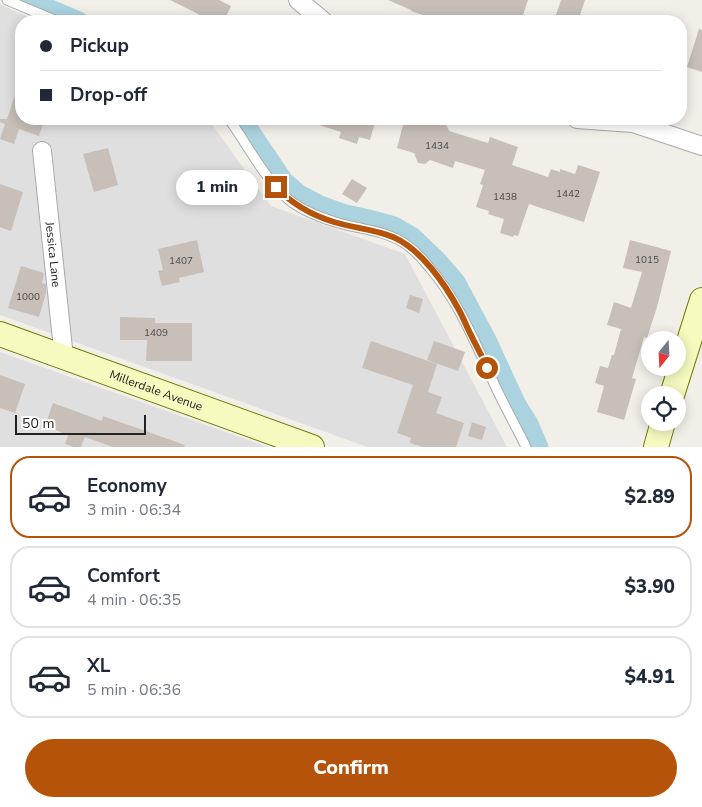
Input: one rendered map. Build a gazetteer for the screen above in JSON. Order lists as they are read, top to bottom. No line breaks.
{"streets":{"street":["Jessica Lane","Millerdale Avenue"]},"crossings":[["Jessica Lane","Millerdale Avenue"]],"house_numbers":["1434","1442","1438","1015","1407","1000","1409"],"scale_bar":"50 m","north":"bottom","page":{"banner":["Pickup","Drop-off"],"bubble":"1 min","scale":"50 m","list":[{"name":"Economy","note":"3 min · 06:34","value":"$2.89"},{"name":"Comfort","note":"4 min · 06:35","value":"$3.90"},{"name":"XL","note":"5 min · 06:36","value":"$4.91"}],"buttons":"Confirm"}}
